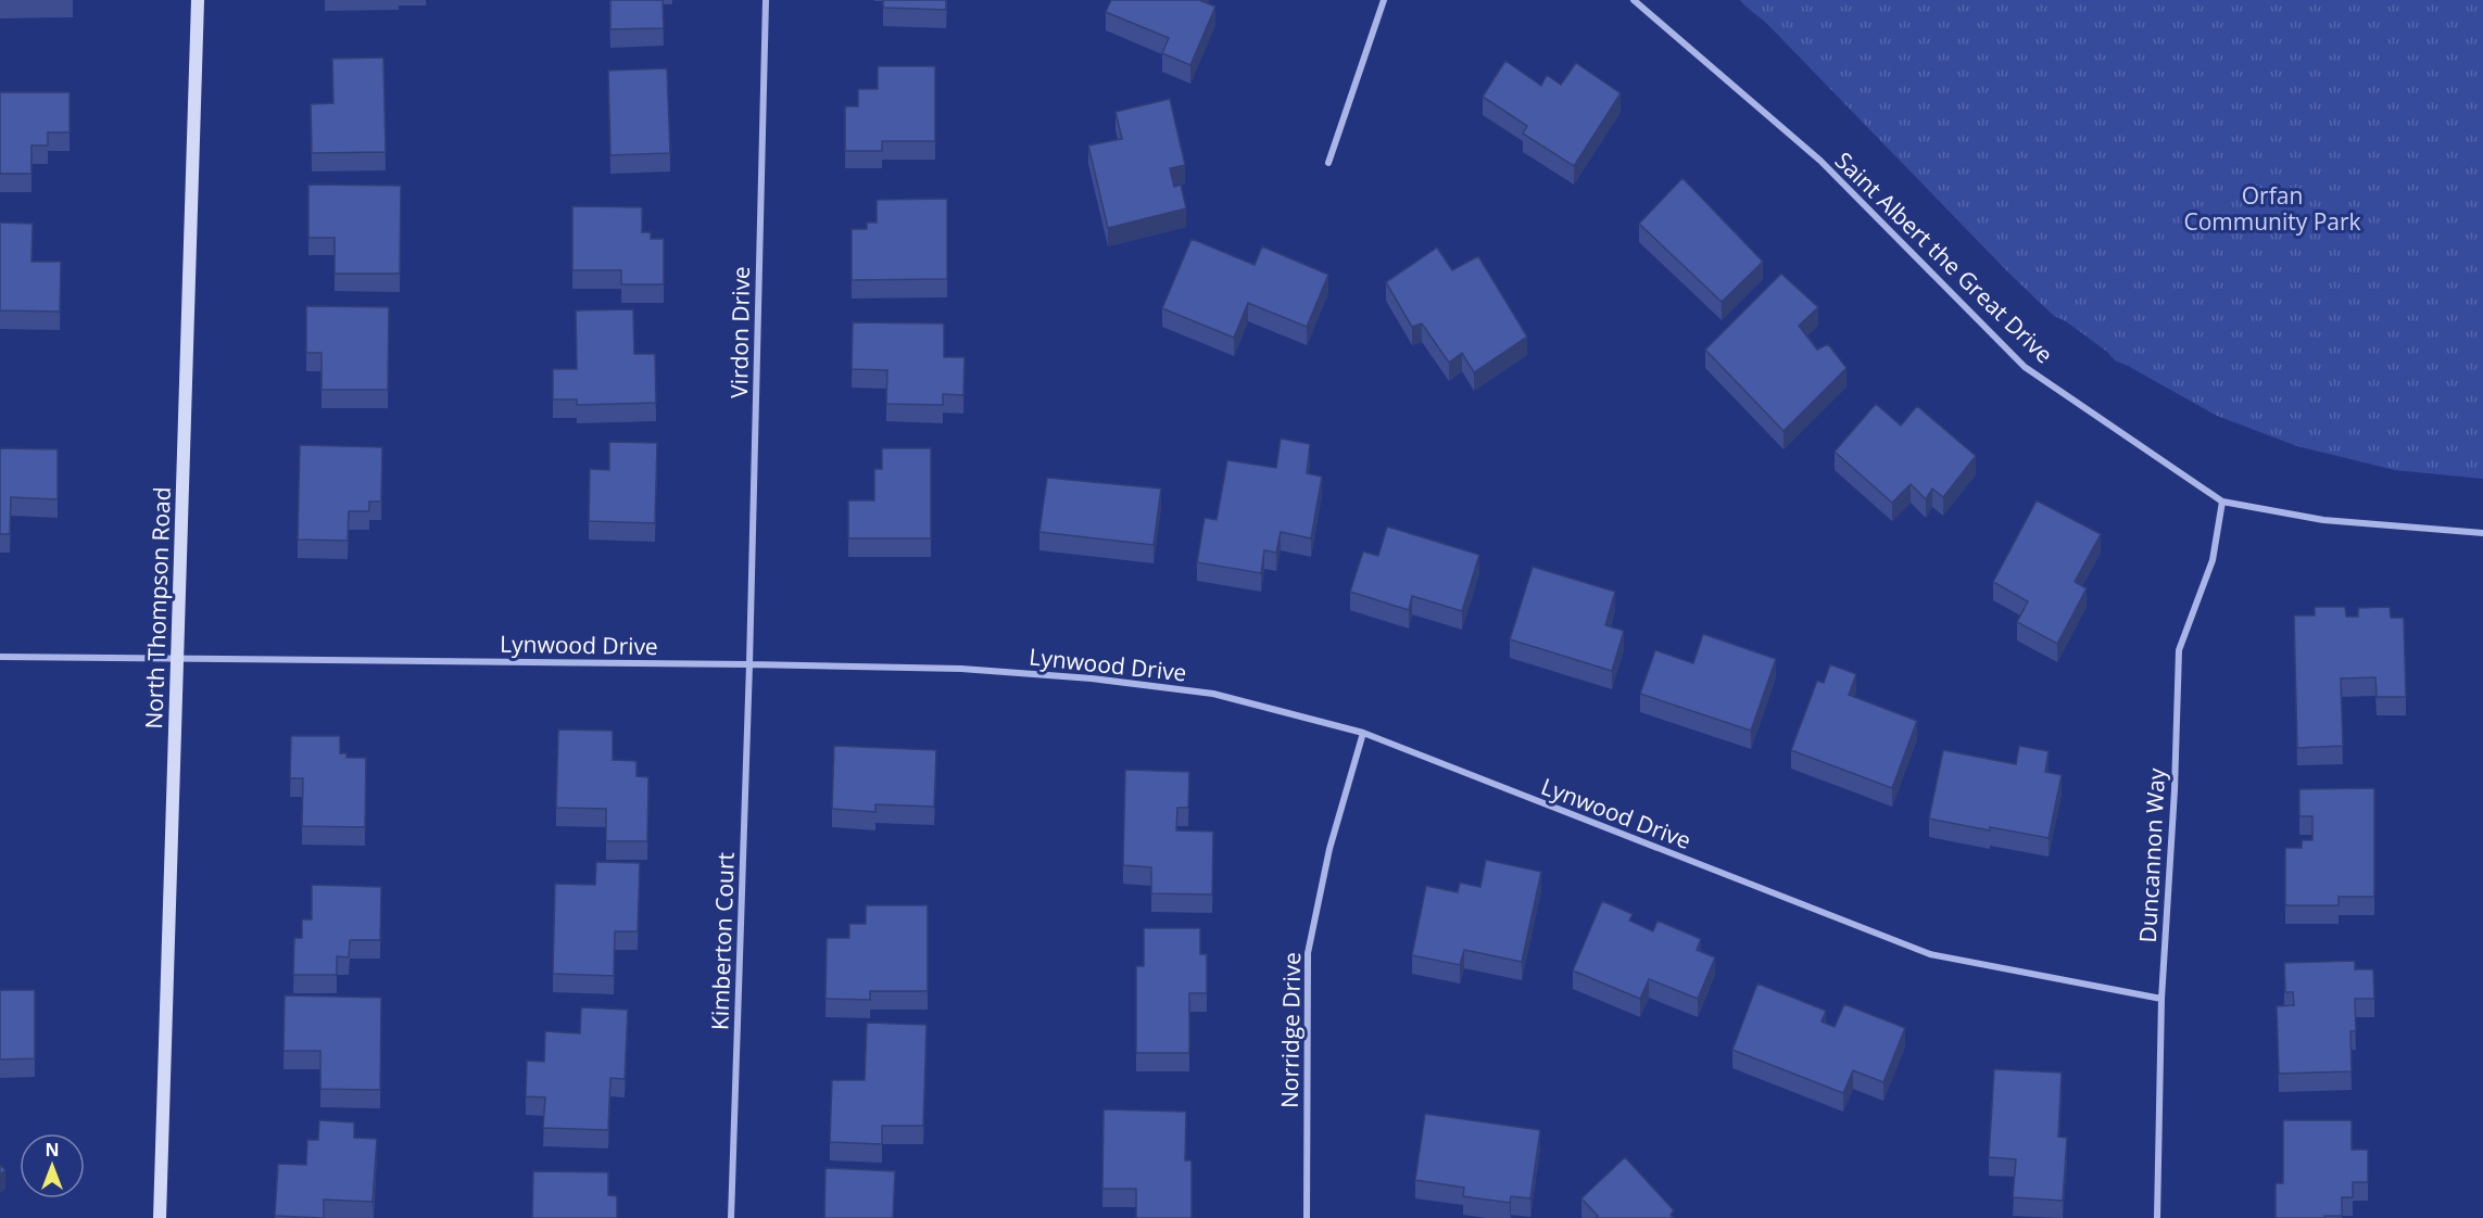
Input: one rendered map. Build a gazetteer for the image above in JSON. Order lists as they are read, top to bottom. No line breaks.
{"streets":{"street":["Saint Albert the Great Drive","Virdon Drive","North Thompson Road","Lynwood Drive","Duncannon Way","Kimberton Court","Norridge Drive"]},"crossings":[["Saint Albert the Great Drive","Duncannon Way"],["Virdon Drive","Lynwood Drive"],["Virdon Drive","Kimberton Court"],["North Thompson Road","Lynwood Drive"],["Lynwood Drive","Duncannon Way"],["Lynwood Drive","Kimberton Court"],["Lynwood Drive","Norridge Drive"]],"parks":["Orfan Community Park"],"north":"top"}
